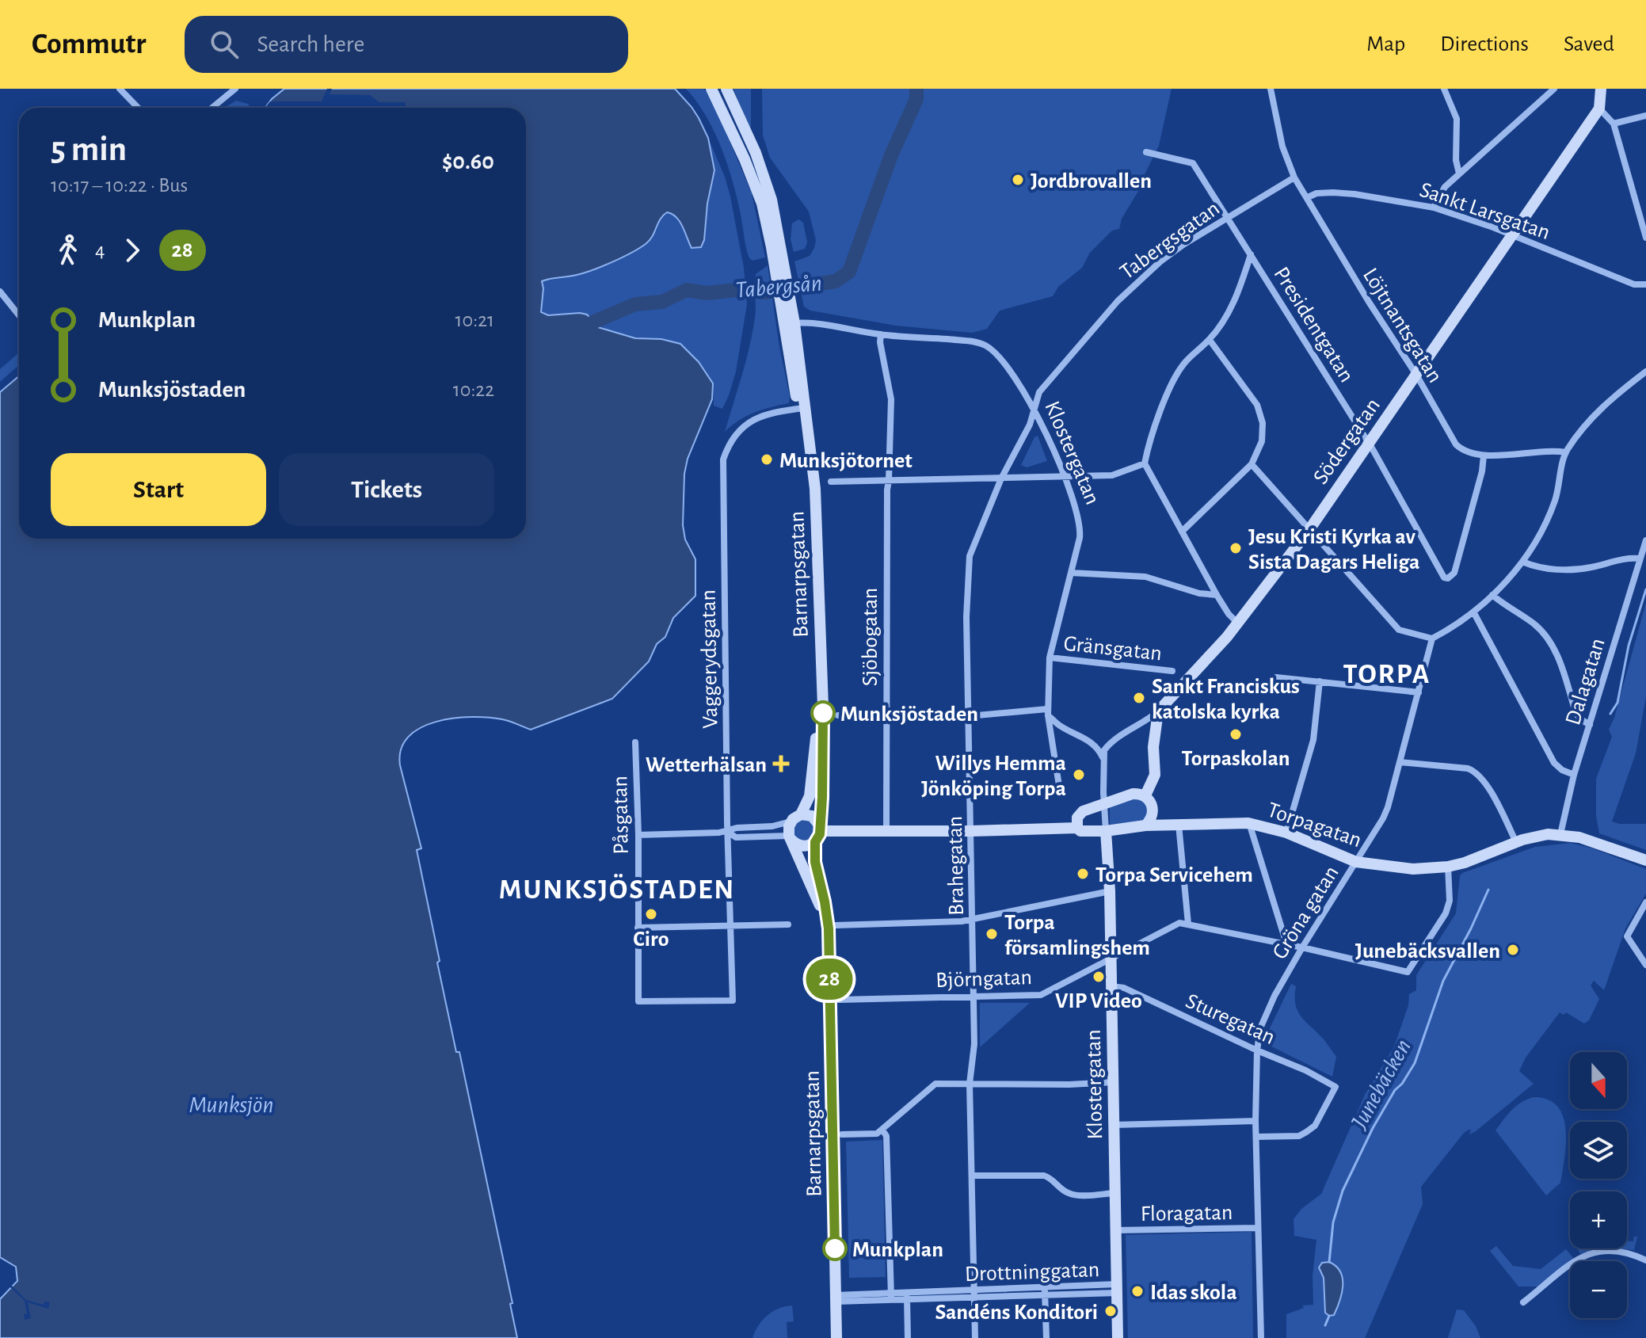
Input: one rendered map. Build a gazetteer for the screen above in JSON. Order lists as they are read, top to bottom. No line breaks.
{"streets":{"street":["Sankt Larsgatan","Tabergsgatan","Presidentgatan","Löjtnantsgatan","Södergatan","Klostergatan","Barnarpsgatan","Sjöbogatan","Gränsgatan","Vaggerydsgatan","Dalagatan","Påsgatan","Torpagatan","Brahegatan","Gröna gatan","Björngatan","Sturegatan","Floragatan","Drottninggatan"]},"crossings":[["Sankt Larsgatan","Löjtnantsgatan"],["Sankt Larsgatan","Södergatan"],["Tabergsgatan","Presidentgatan"],["Tabergsgatan","Löjtnantsgatan"],["Tabergsgatan","Klostergatan"],["Tabergsgatan","Brahegatan"],["Presidentgatan","Löjtnantsgatan"],["Presidentgatan","Södergatan"],["Löjtnantsgatan","Södergatan"],["Klostergatan","Barnarpsgatan"],["Klostergatan","Sjöbogatan"],["Klostergatan","Gränsgatan"],["Klostergatan","Brahegatan"],["Klostergatan","Björngatan"],["Klostergatan","Sturegatan"],["Klostergatan","Floragatan"],["Klostergatan","Drottninggatan"],["Barnarpsgatan","Vaggerydsgatan"],["Barnarpsgatan","Drottninggatan"],["Vaggerydsgatan","Påsgatan"],["Dalagatan","Torpagatan"],["Torpagatan","Gröna gatan"],["Torpagatan","Björngatan"],["Brahegatan","Björngatan"],["Brahegatan","Drottninggatan"],["Gröna gatan","Björngatan"],["Gröna gatan","Sturegatan"],["Gröna gatan","Floragatan"]],"districts":["TORPA","MUNKSJÖSTADEN"],"water":["Tabergsån","Junebäcken","Munksjön"],"places":{"other":["Jordbrovallen","Munksjötornet","Jesu Kristi Kyrka av Sista Dagars Heliga","Sankt Franciskus katolska kyrka","Munksjöstaden","Torpaskolan","Willys Hemma Jönköping Torpa","Torpa Servicehem","Ciro","Torpa församlingshem","Junebäcksvallen","VIP Video","Munkplan","Idas skola","Sandéns Konditori"],"health":["Wetterhälsan"]},"lines":["bus line 28"],"north":"bottom","page":{"header":"Commutr","search":"Search here","nav":["Map","Directions","Saved"],"on_map":"28","heading":["5 min","10:17 – 10:22 · Bus","$0.60"],"legs":["4","28"],"list":[{"name":"Munkplan","value":"10:21"},{"name":"Munksjöstaden","value":"10:22"}],"buttons":["Start","Tickets"],"map_buttons":["+","−"]}}
